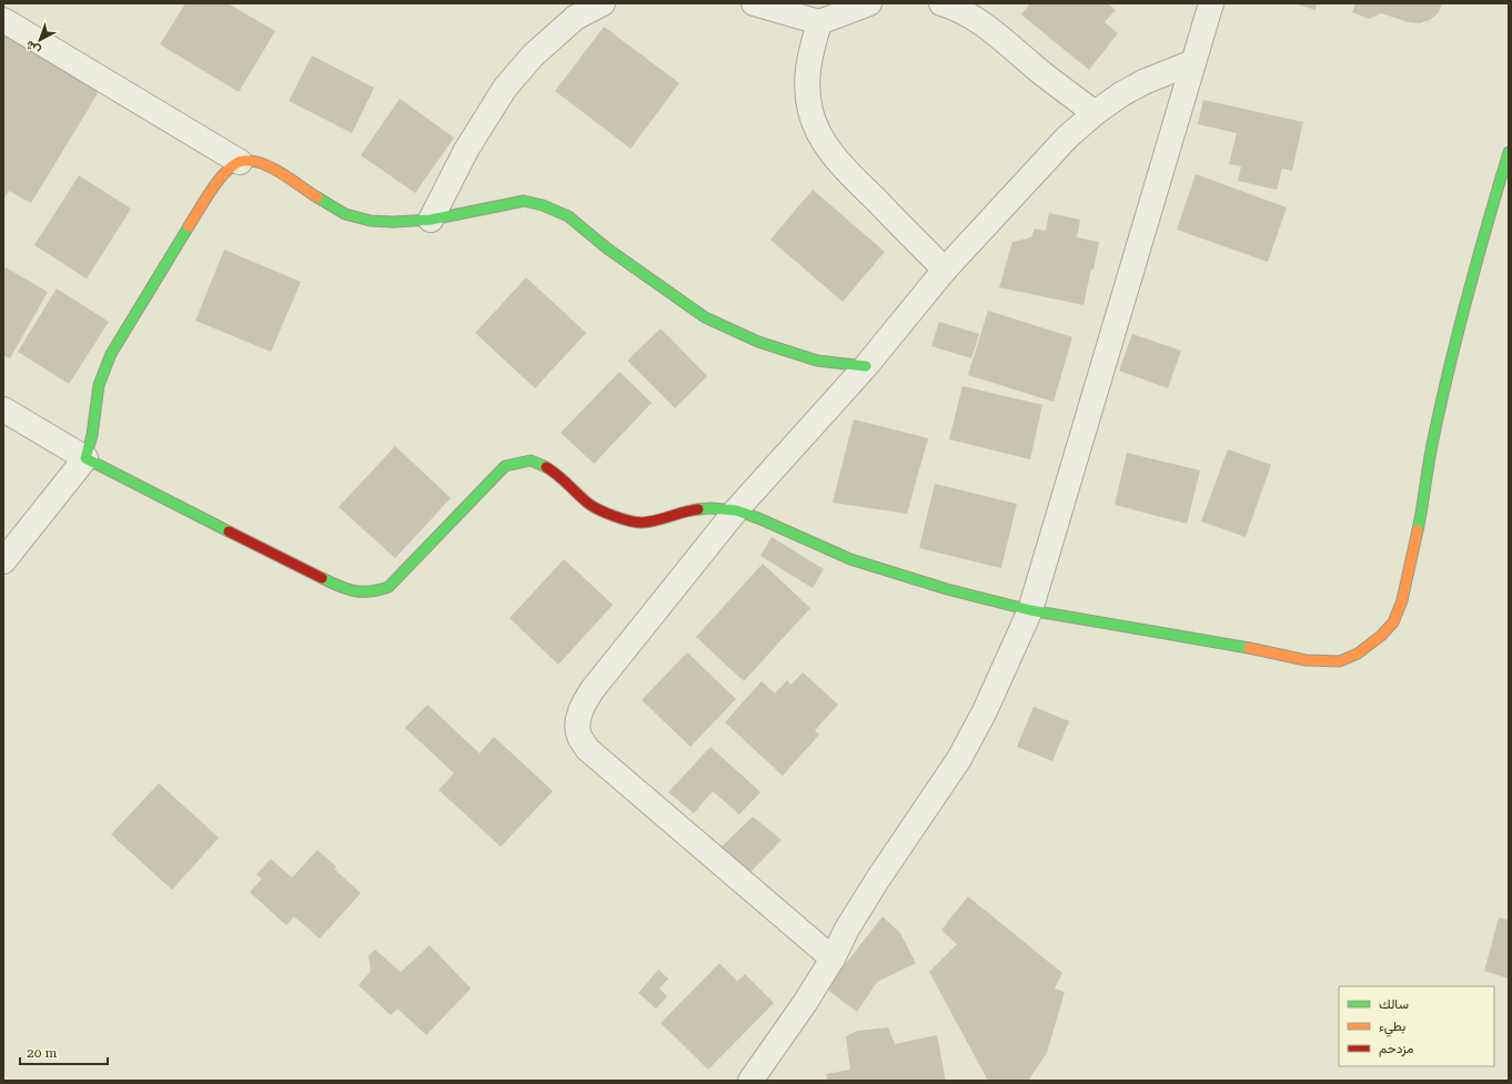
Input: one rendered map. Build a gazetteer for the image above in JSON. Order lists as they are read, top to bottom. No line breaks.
{"legend":["سالك","بطيء","مزدحم"],"scale_bar":"20 m","north":"bottom left"}
